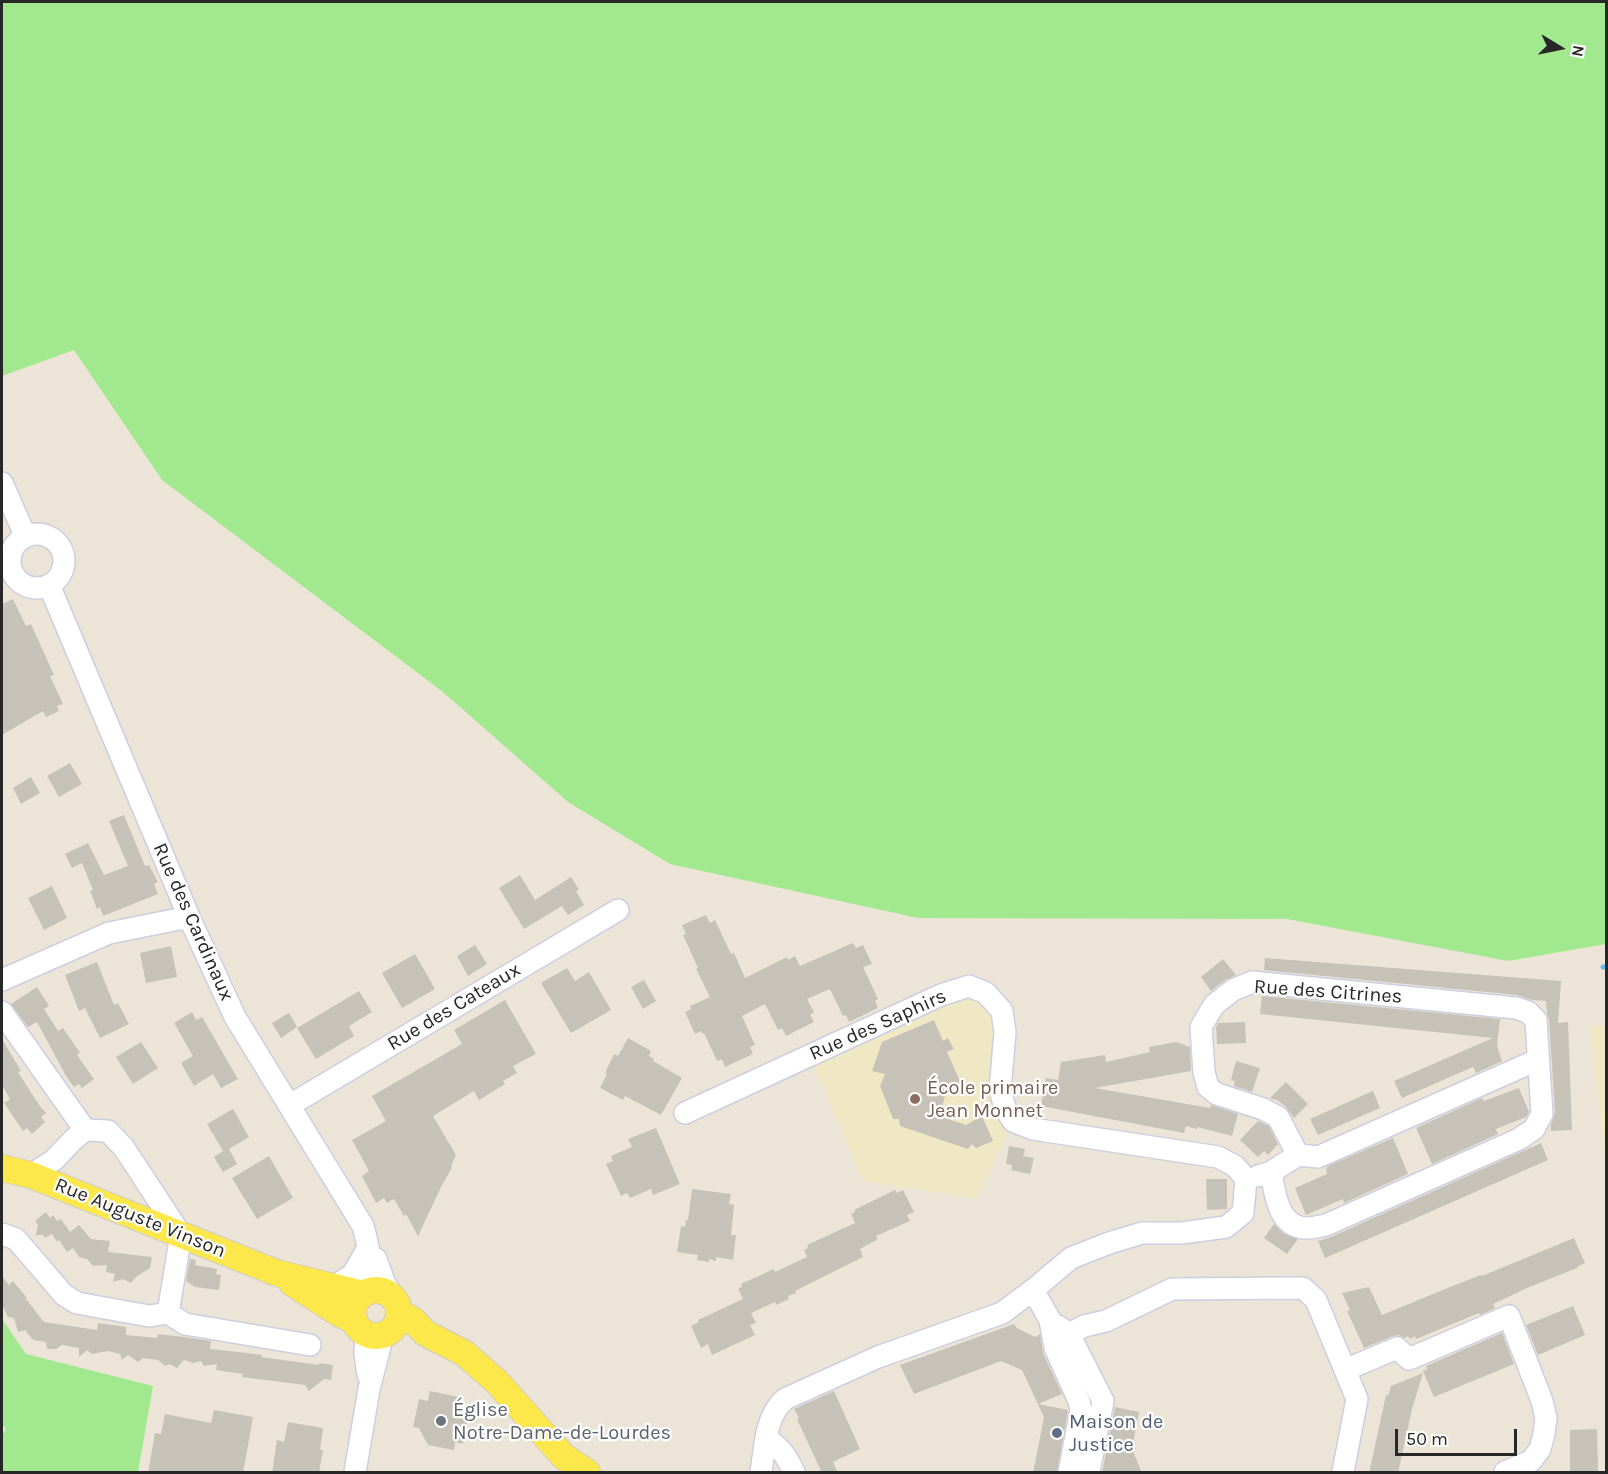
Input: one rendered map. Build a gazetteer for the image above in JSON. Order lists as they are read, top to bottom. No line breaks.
{"streets":{"main road":["Rue Auguste Vinson"],"street":["Rue des Cardinaux","Rue des Citrines","Rue des Cateaux","Rue des Saphirs"]},"crossings":[["Rue des Cardinaux","Rue des Cateaux"]],"places":["École primaire Jean Monnet","Église Notre-Dame-de-Lourdes","Maison de Justice"],"scale_bar":"50 m","north":"right"}
